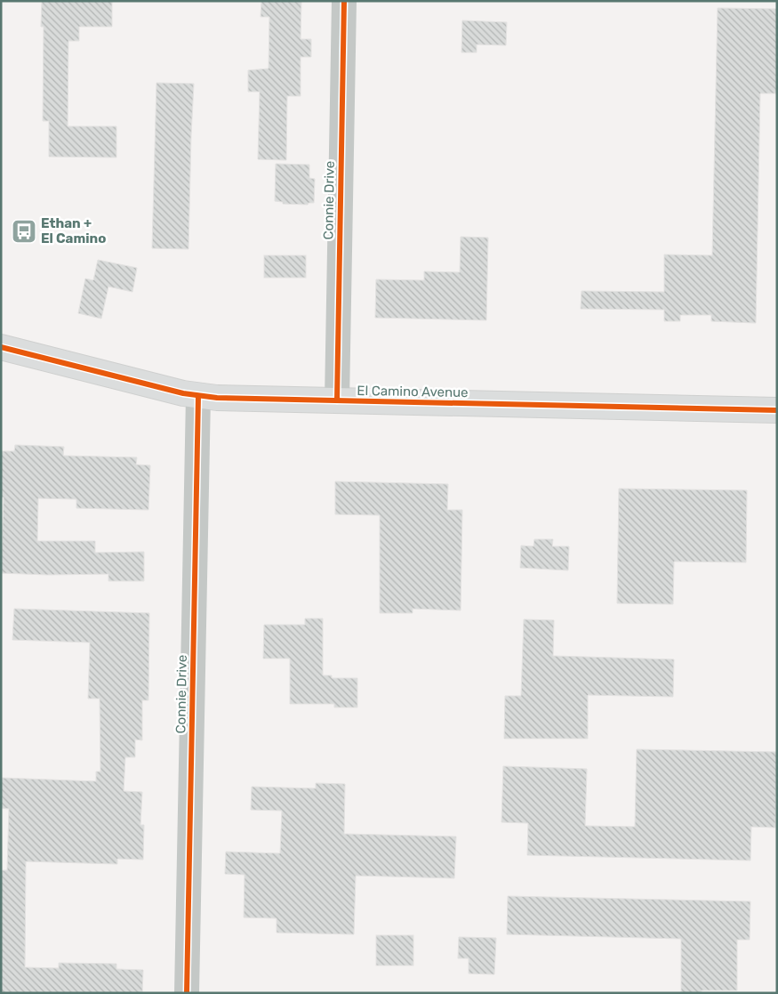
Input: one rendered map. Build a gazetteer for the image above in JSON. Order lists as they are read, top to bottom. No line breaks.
{"streets":{"main road":["El Camino Avenue"],"street":["Connie Drive"]},"crossings":[["Connie Drive","El Camino Avenue"]],"places":{"bus stop":["Ethan + El Camino"]}}
